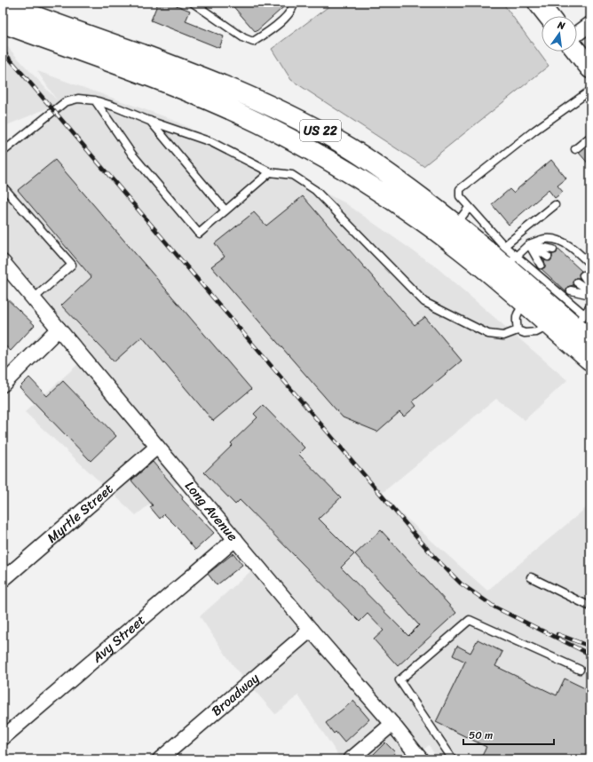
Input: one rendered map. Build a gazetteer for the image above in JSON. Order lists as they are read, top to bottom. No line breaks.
{"streets":{"main road":["US 22"],"street":["Long Avenue","Myrtle Street","Avy Street","Broadway"]},"crossings":[["Long Avenue","Myrtle Street"],["Long Avenue","Avy Street"],["Long Avenue","Broadway"]],"scale_bar":"50 m","north":"top"}
